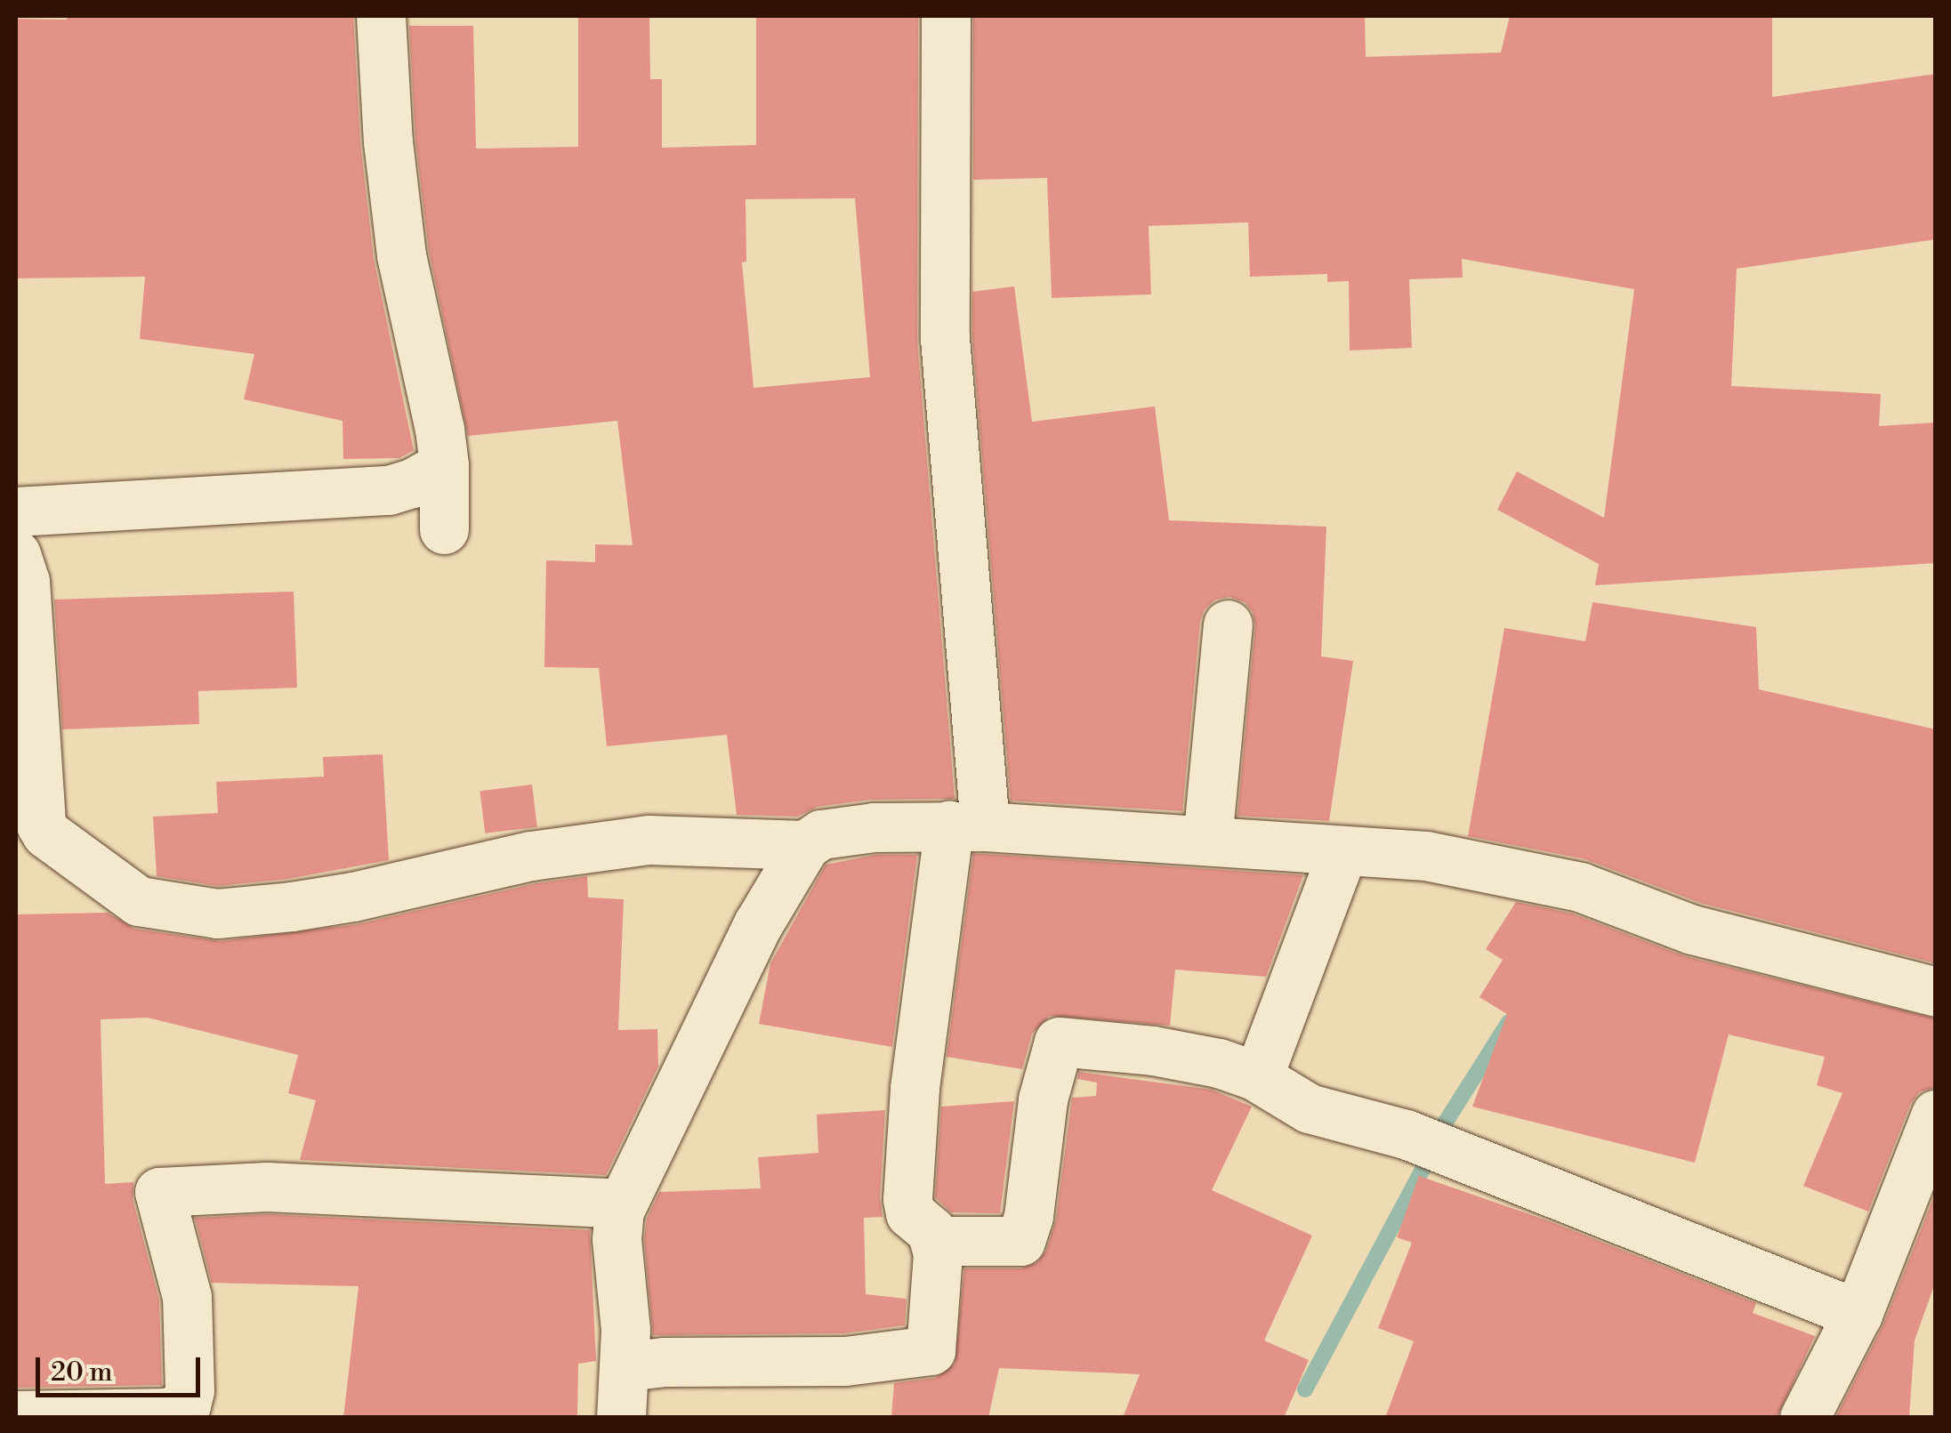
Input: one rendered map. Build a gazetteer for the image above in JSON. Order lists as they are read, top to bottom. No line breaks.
{"scale_bar":"20 m"}
